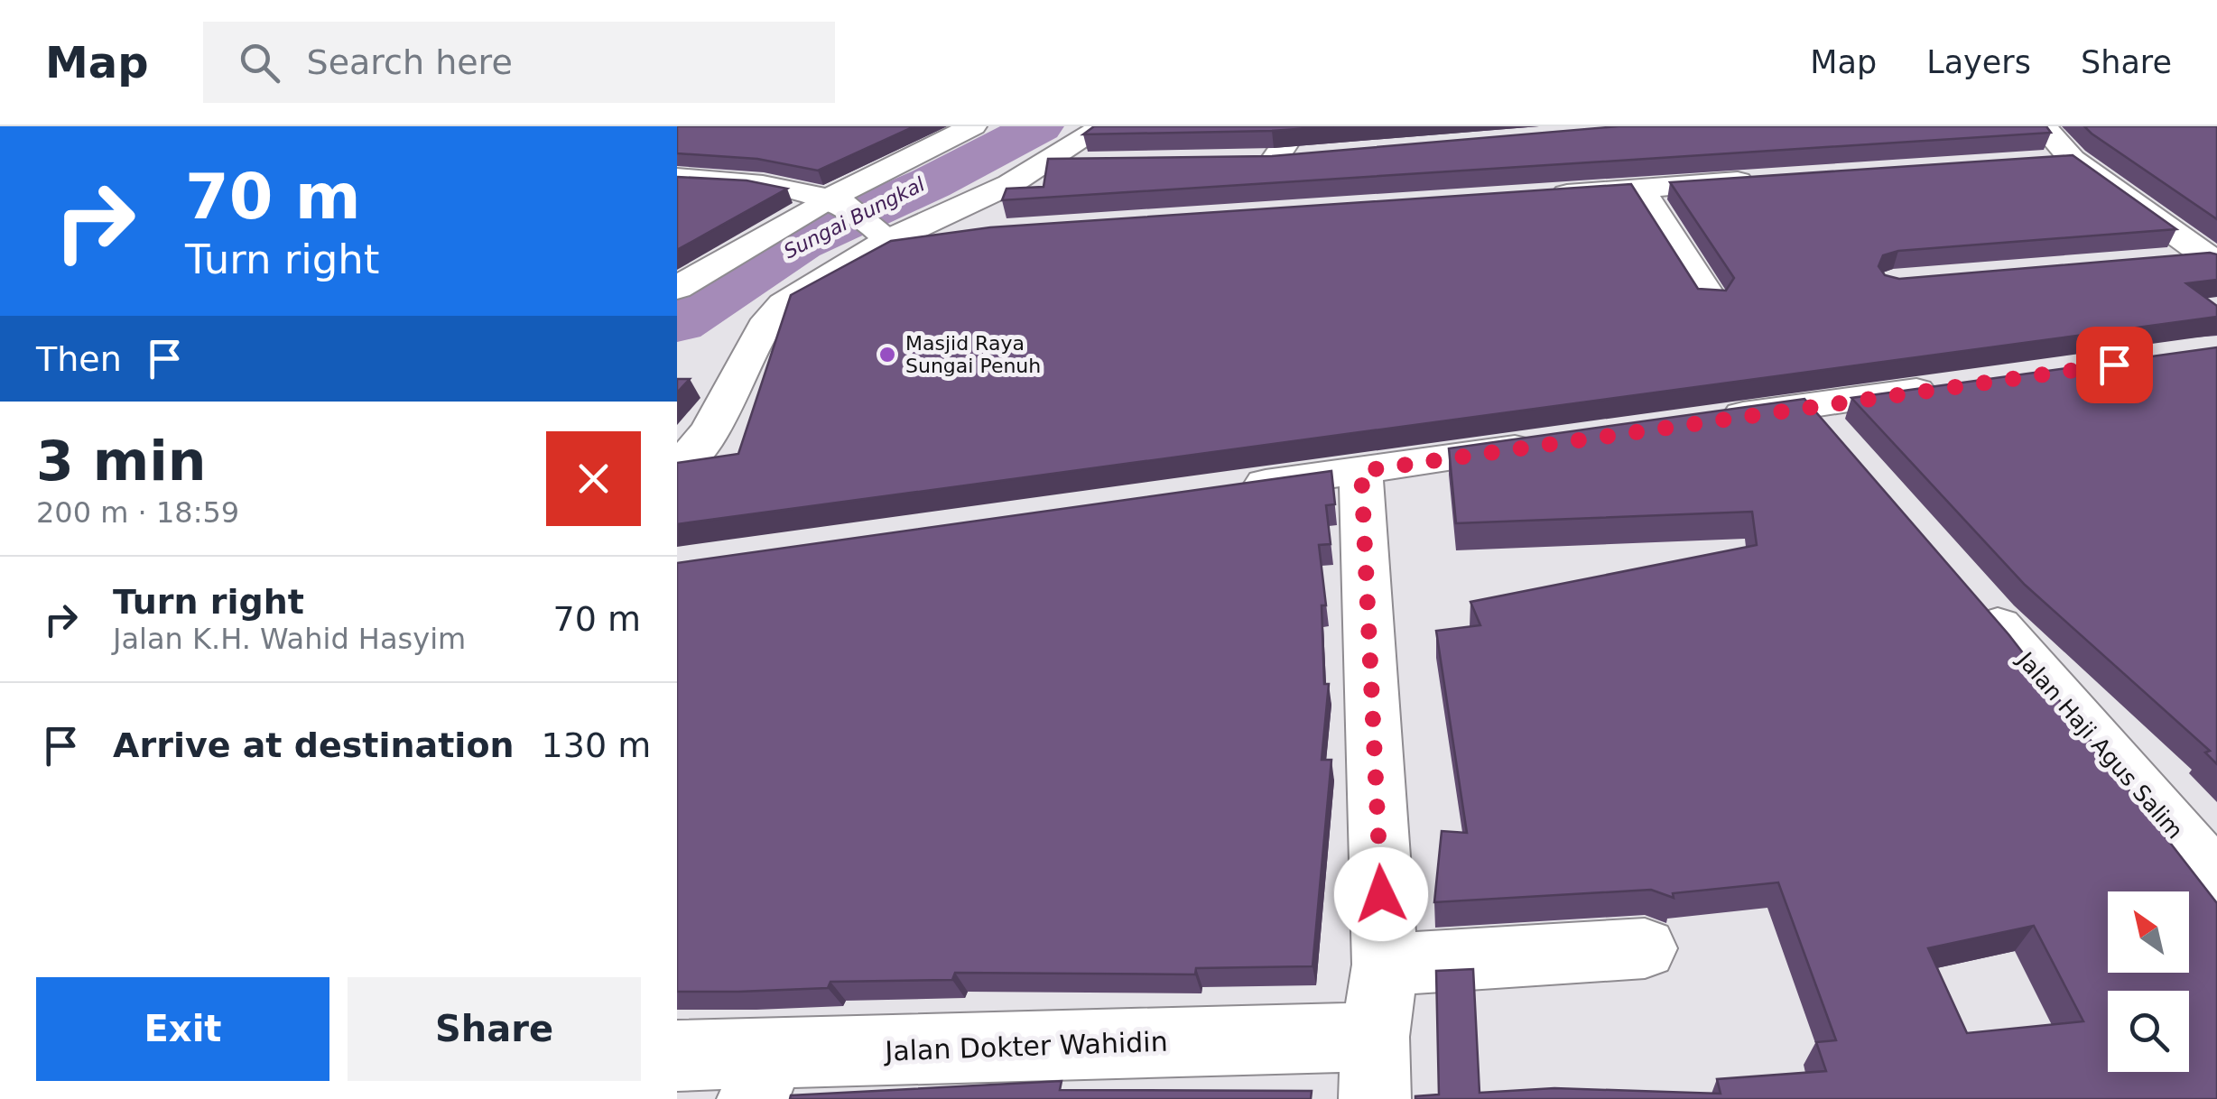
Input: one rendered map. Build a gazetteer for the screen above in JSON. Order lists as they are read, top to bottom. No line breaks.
{"streets":{"street":["Jalan Haji Agus Salim","Jalan Dokter Wahidin"]},"water":["Sungai Bungkal"],"places":["Masjid Raya Sungai Penuh"],"north":"top left","page":{"header":"Map","search":"Search here","nav":["Map","Layers","Share"],"turn":["70 m","Turn right"],"then":"Then","heading":["3 min","200 m · 18:59"],"list":[{"name":"Turn right","note":"Jalan K.H. Wahid Hasyim","value":"70 m"},{"name":"Arrive at destination","value":"130 m"}],"buttons":["Exit","Share"]}}
